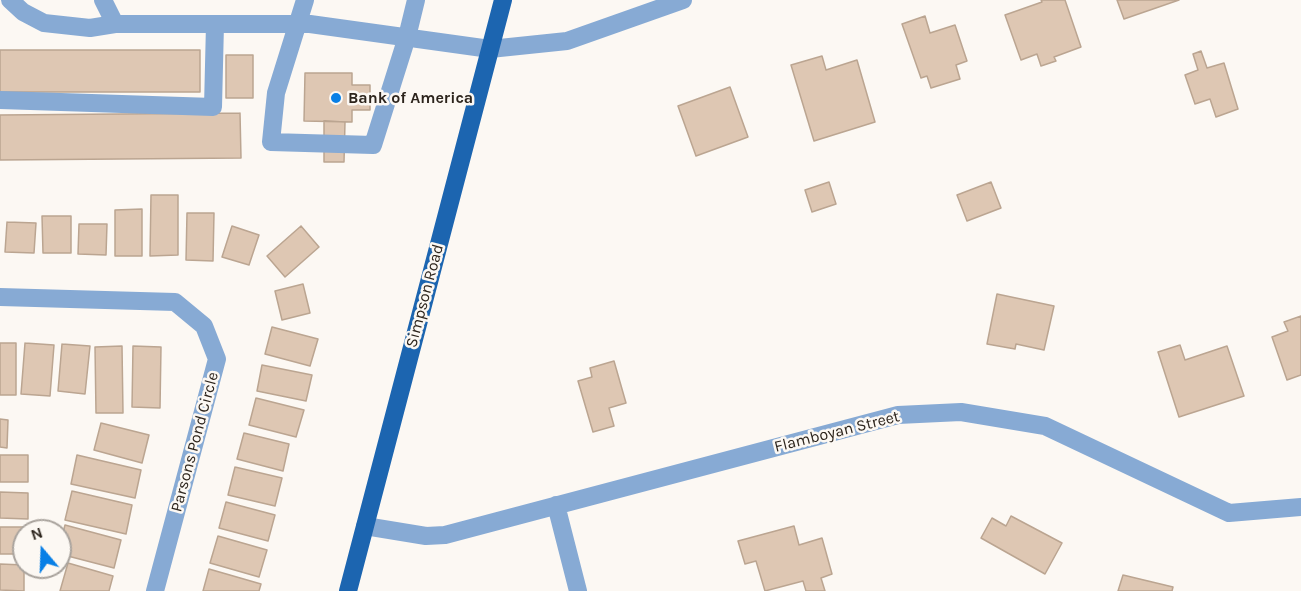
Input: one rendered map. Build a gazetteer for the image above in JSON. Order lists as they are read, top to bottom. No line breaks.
{"streets":{"main road":["Simpson Road"],"street":["Flamboyan Street","Parsons Pond Circle"]},"crossings":[["Simpson Road","Flamboyan Street"]],"places":["Bank of America"],"north":"top"}
